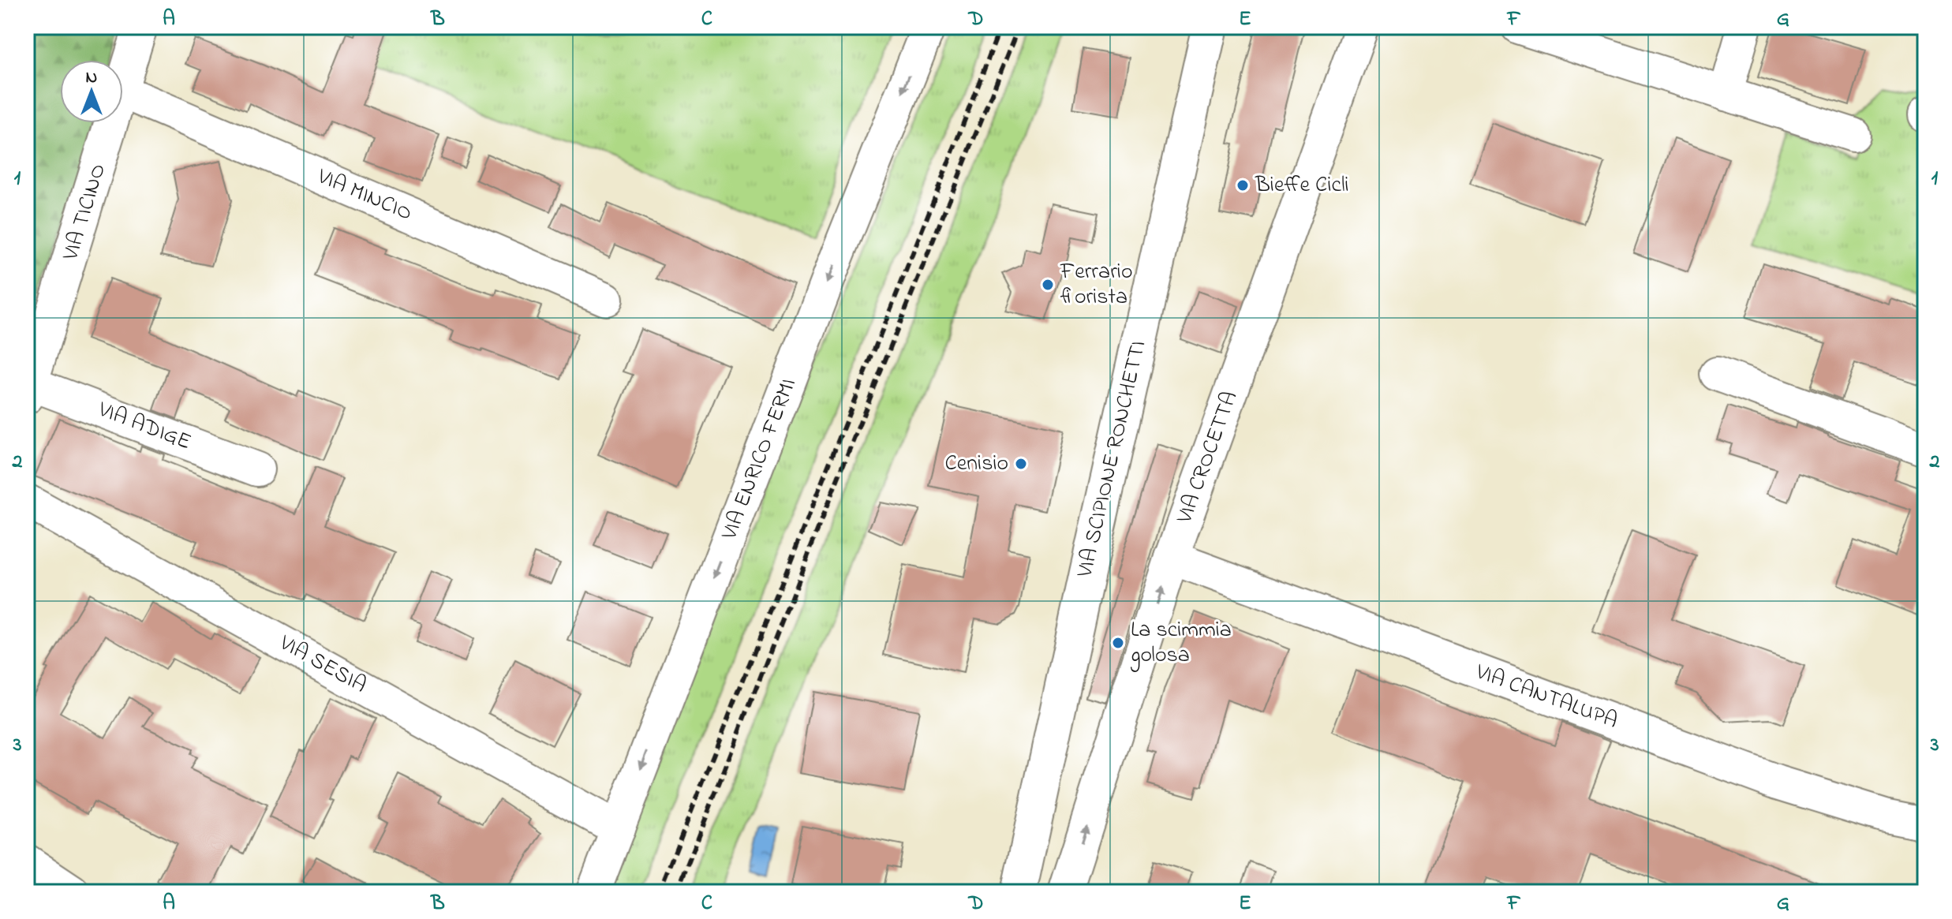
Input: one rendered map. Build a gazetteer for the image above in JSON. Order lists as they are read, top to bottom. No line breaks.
{"streets":{"main road":["VIA SCIPIONE RONCHETTI"],"street":["VIA MINCIO","VIA TICINO","VIA ADIGE","VIA CROCETTA","VIA ENRICO FERMI","VIA SESIA","VIA CANTALUPA"]},"crossings":[["VIA TICINO","VIA ADIGE"],["VIA CROCETTA","VIA CANTALUPA"],["VIA ENRICO FERMI","VIA SESIA"]],"one_way":["VIA CROCETTA","VIA ENRICO FERMI"],"places":["Bieffe Cicli","Ferrario fiorista","Cenisio","La scimmia golosa"],"north":"top","grid":{"columns":["A","B","C","D","E","F","G"],"rows":["1","2","3"]}}
